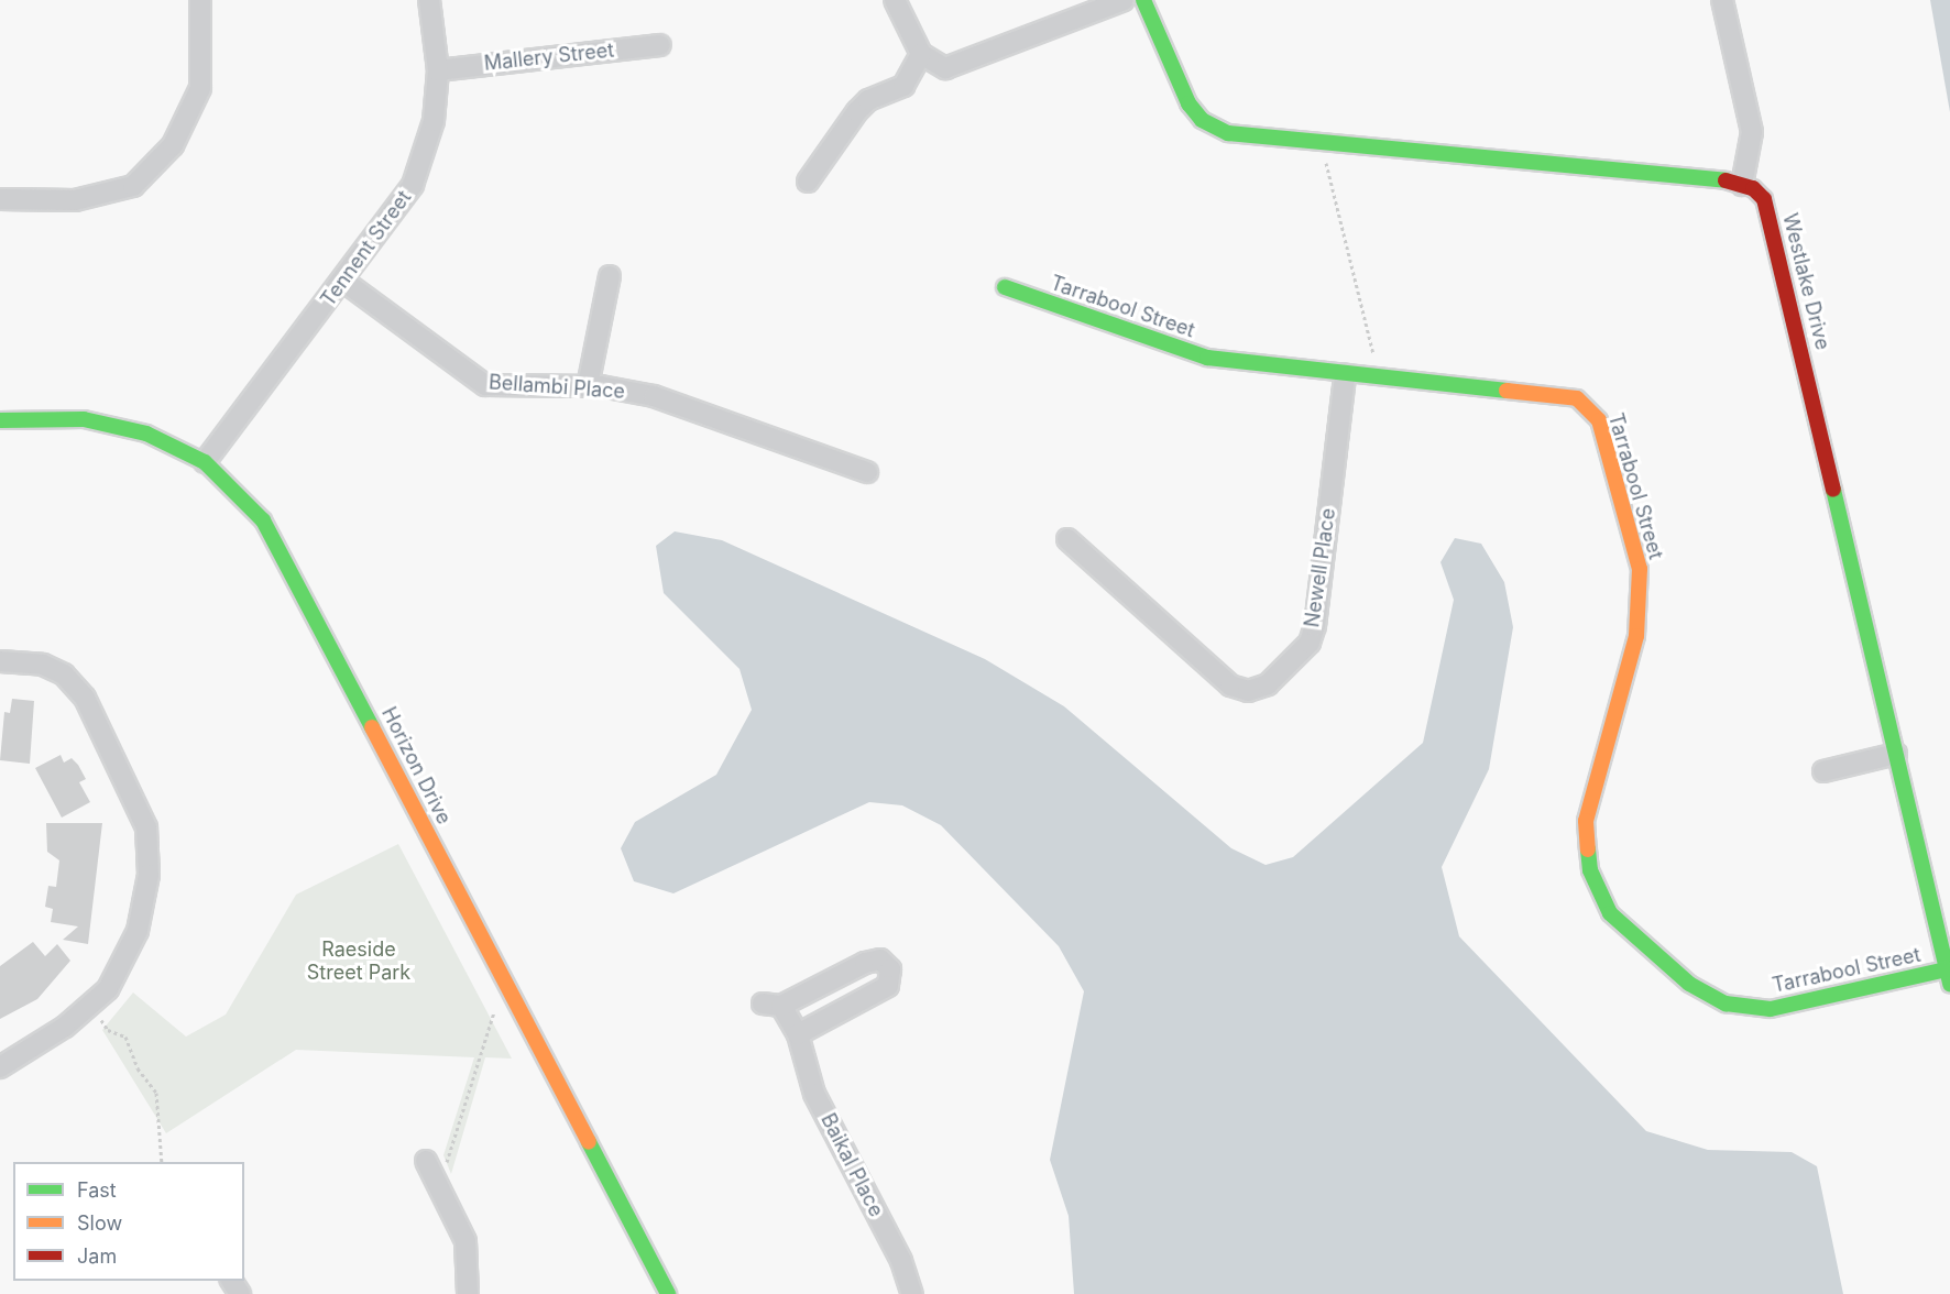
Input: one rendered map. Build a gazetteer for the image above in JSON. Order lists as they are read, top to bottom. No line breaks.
{"streets":{"street":["Mallery Street","Tennent Street","Westlake Drive","Tarrabool Street","Bellambi Place","Newell Place","Horizon Drive","Baikal Place"]},"crossings":[["Mallery Street","Tennent Street"],["Tennent Street","Bellambi Place"],["Tennent Street","Horizon Drive"],["Westlake Drive","Tarrabool Street"],["Tarrabool Street","Newell Place"]],"parks":["Raeside Street Park"],"legend":["Fast","Slow","Jam"]}
